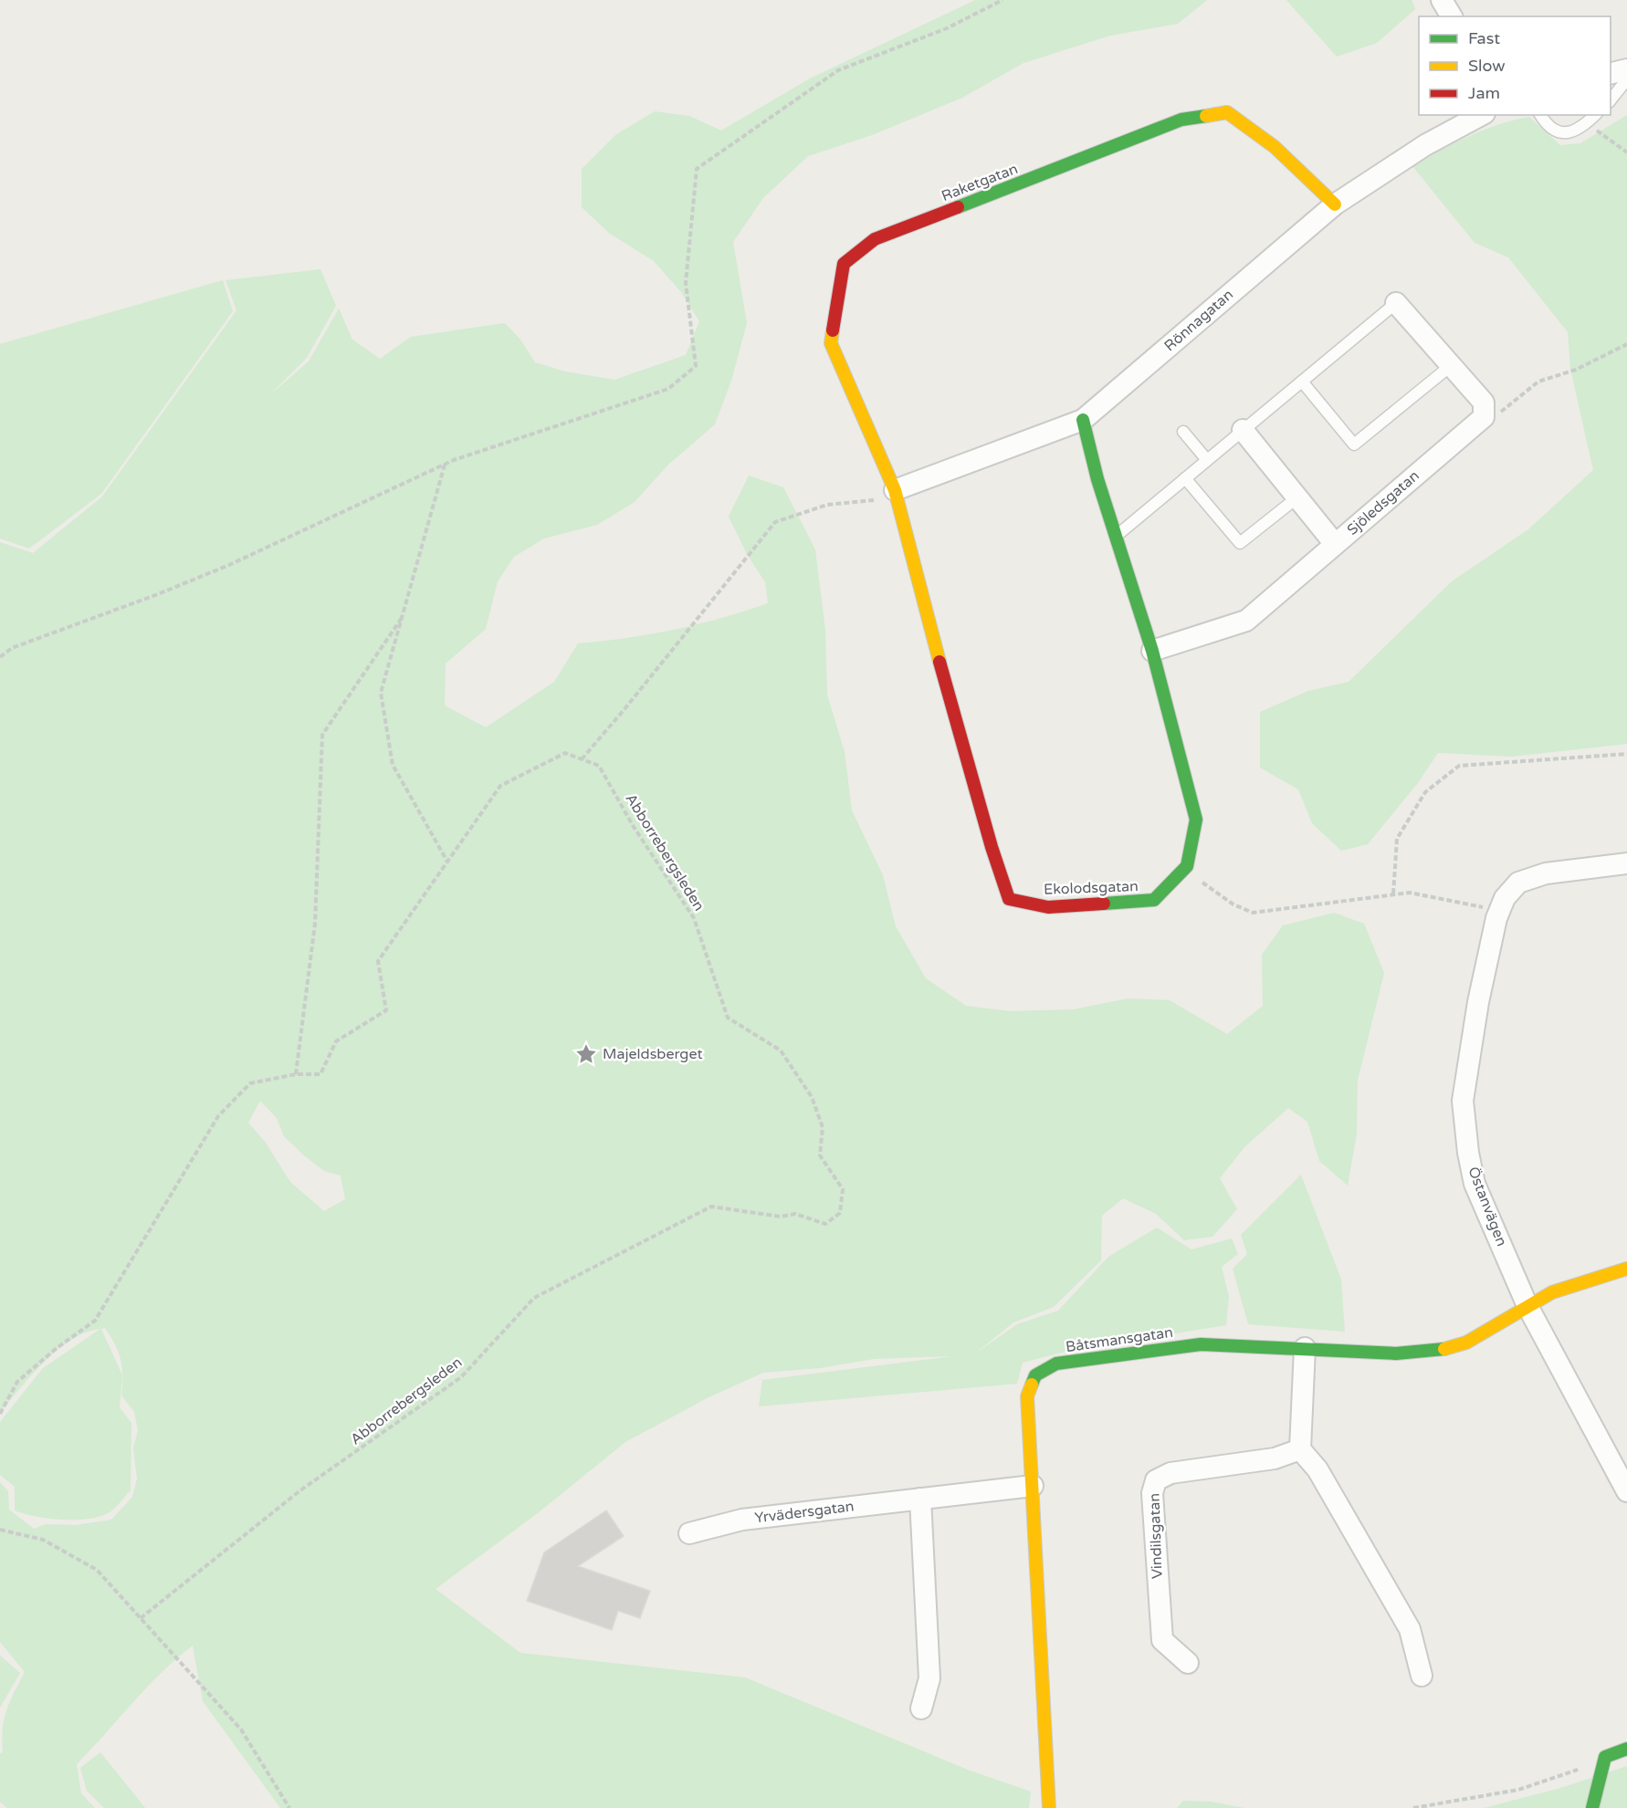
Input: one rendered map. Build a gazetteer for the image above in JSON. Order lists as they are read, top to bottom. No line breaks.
{"streets":{"street":["Raketgatan","Rönnagatan","Sjöledsgatan","Ekolodsgatan","Östanvägen","Båtsmansgatan","Yrvädersgatan","Vindilsgatan"],"path":["Abborrebergsleden"]},"crossings":[["Raketgatan","Rönnagatan"],["Raketgatan","Ekolodsgatan"],["Rönnagatan","Ekolodsgatan"],["Sjöledsgatan","Ekolodsgatan"],["Östanvägen","Båtsmansgatan"],["Båtsmansgatan","Yrvädersgatan"]],"places":{"place":["Majeldsberget"]},"legend":["Fast","Slow","Jam"]}
